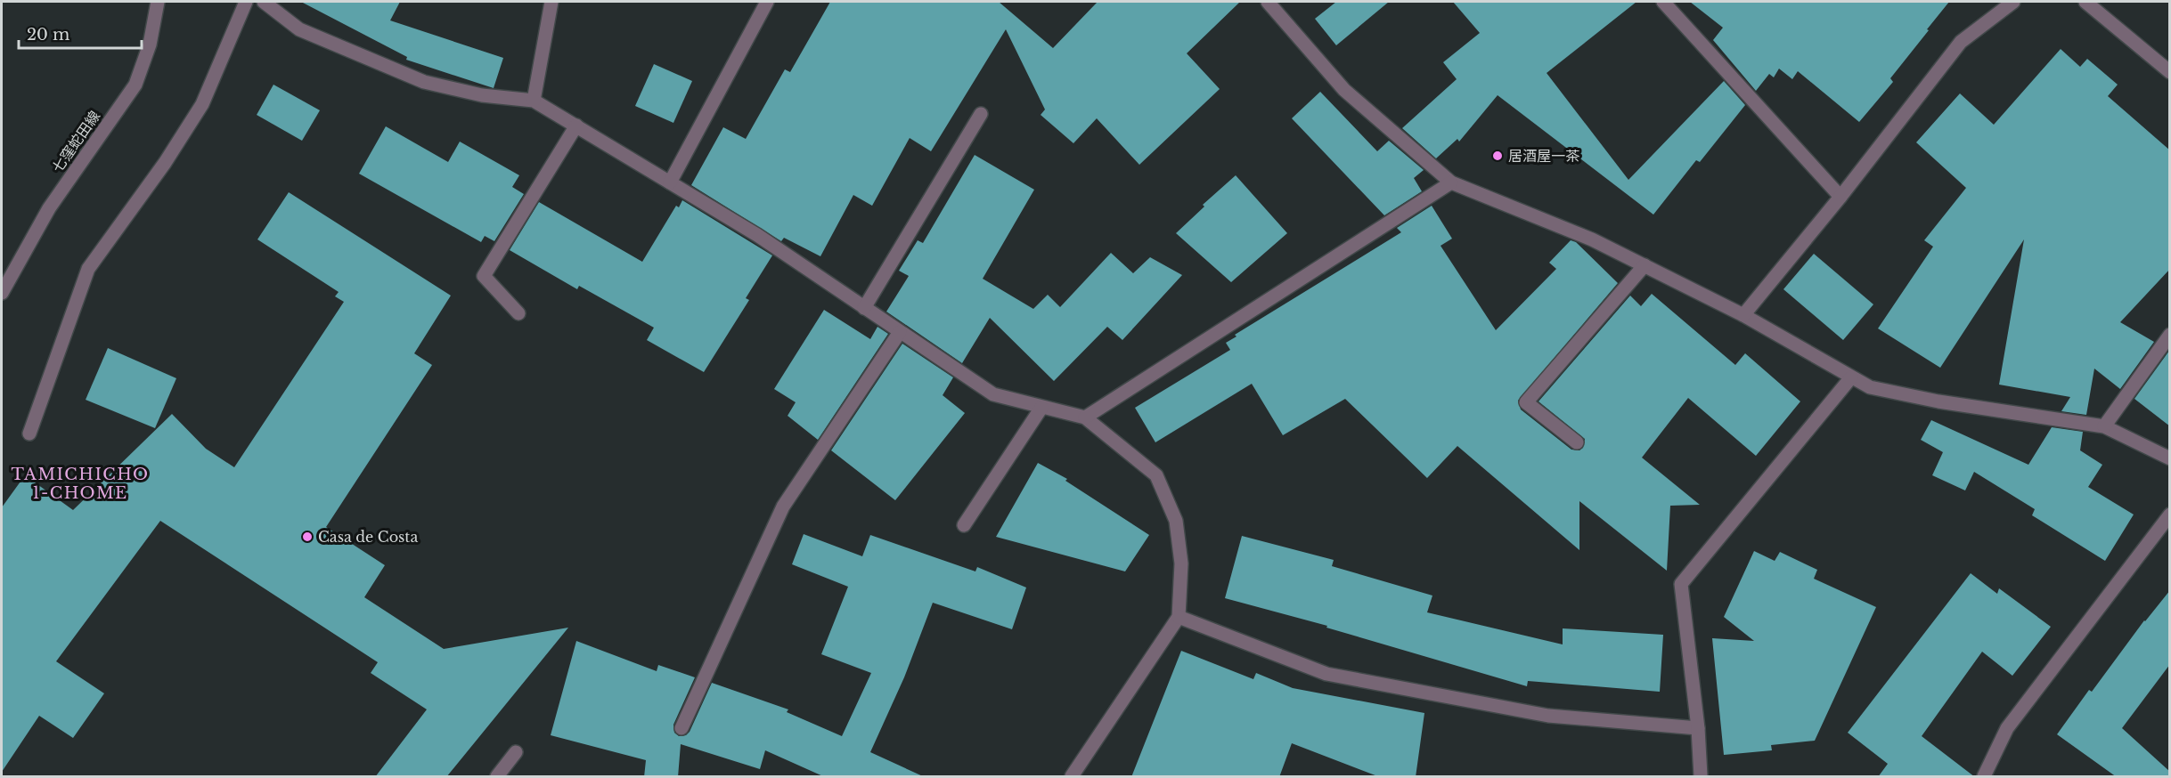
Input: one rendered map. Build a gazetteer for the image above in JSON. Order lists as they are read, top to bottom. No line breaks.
{"streets":{"street":["七窪蛇田線"]},"districts":["TAMICHICHO 1-CHOME"],"places":["居酒屋一茶","Casa de Costa"],"scale_bar":"20 m"}
